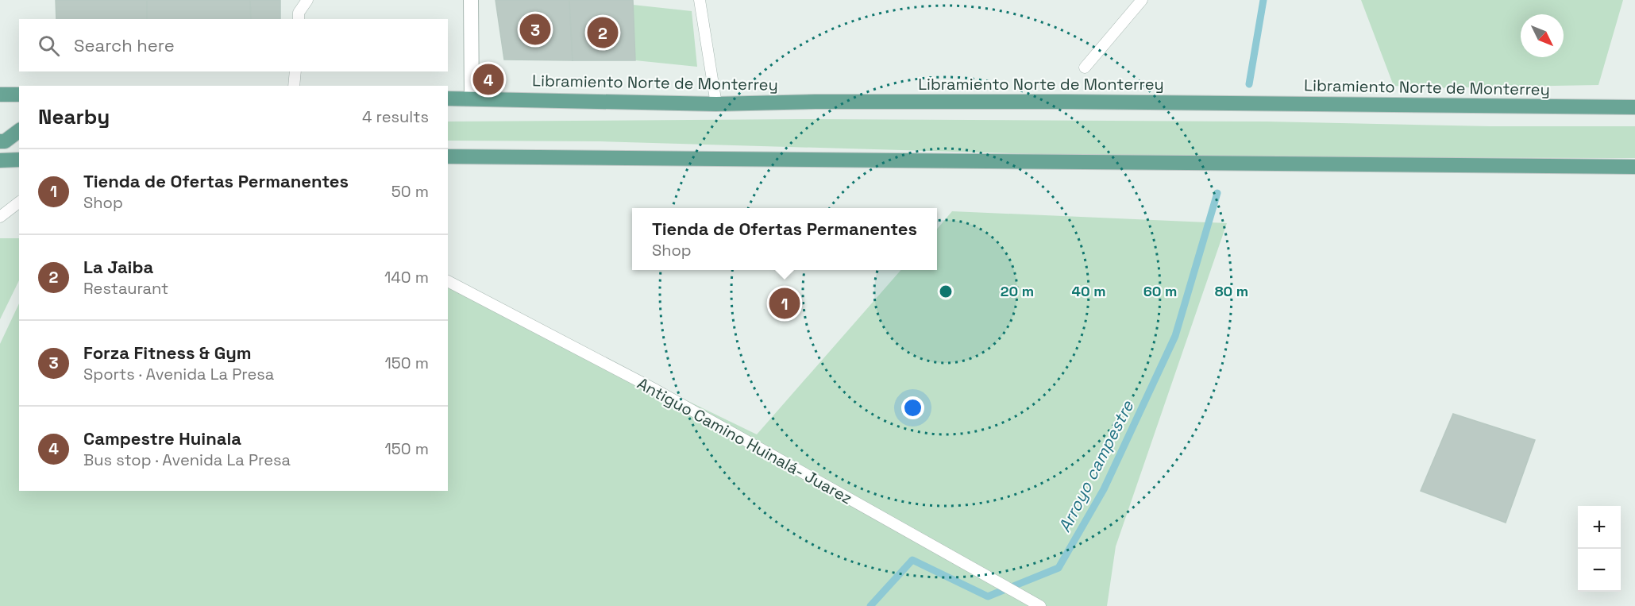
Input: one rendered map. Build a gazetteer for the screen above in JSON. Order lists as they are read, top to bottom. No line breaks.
{"streets":{"main road":["Libramiento Norte de Monterrey"],"lane":["Antiguo Camino Huinalá- Juarez"]},"water":["Arroyo campestre"],"north":"bottom right","page":{"pins":["3","2","4","1"],"search":"Search here","heading":["Nearby","4 results"],"list":[{"mark":"1","name":"Tienda de Ofertas Permanentes","note":"Shop","value":"50 m"},{"mark":"2","name":"La Jaiba","note":"Restaurant","value":"140 m"},{"mark":"3","name":"Forza Fitness & Gym","note":"Sports · Avenida La Presa","value":"150 m"},{"mark":"4","name":"Campestre Huinala","note":"Bus stop · Avenida La Presa","value":"150 m"}],"popup":["Tienda de Ofertas Permanentes","Shop"],"map_buttons":["+","−"]},"rings":["20 m","40 m","60 m","80 m"]}
